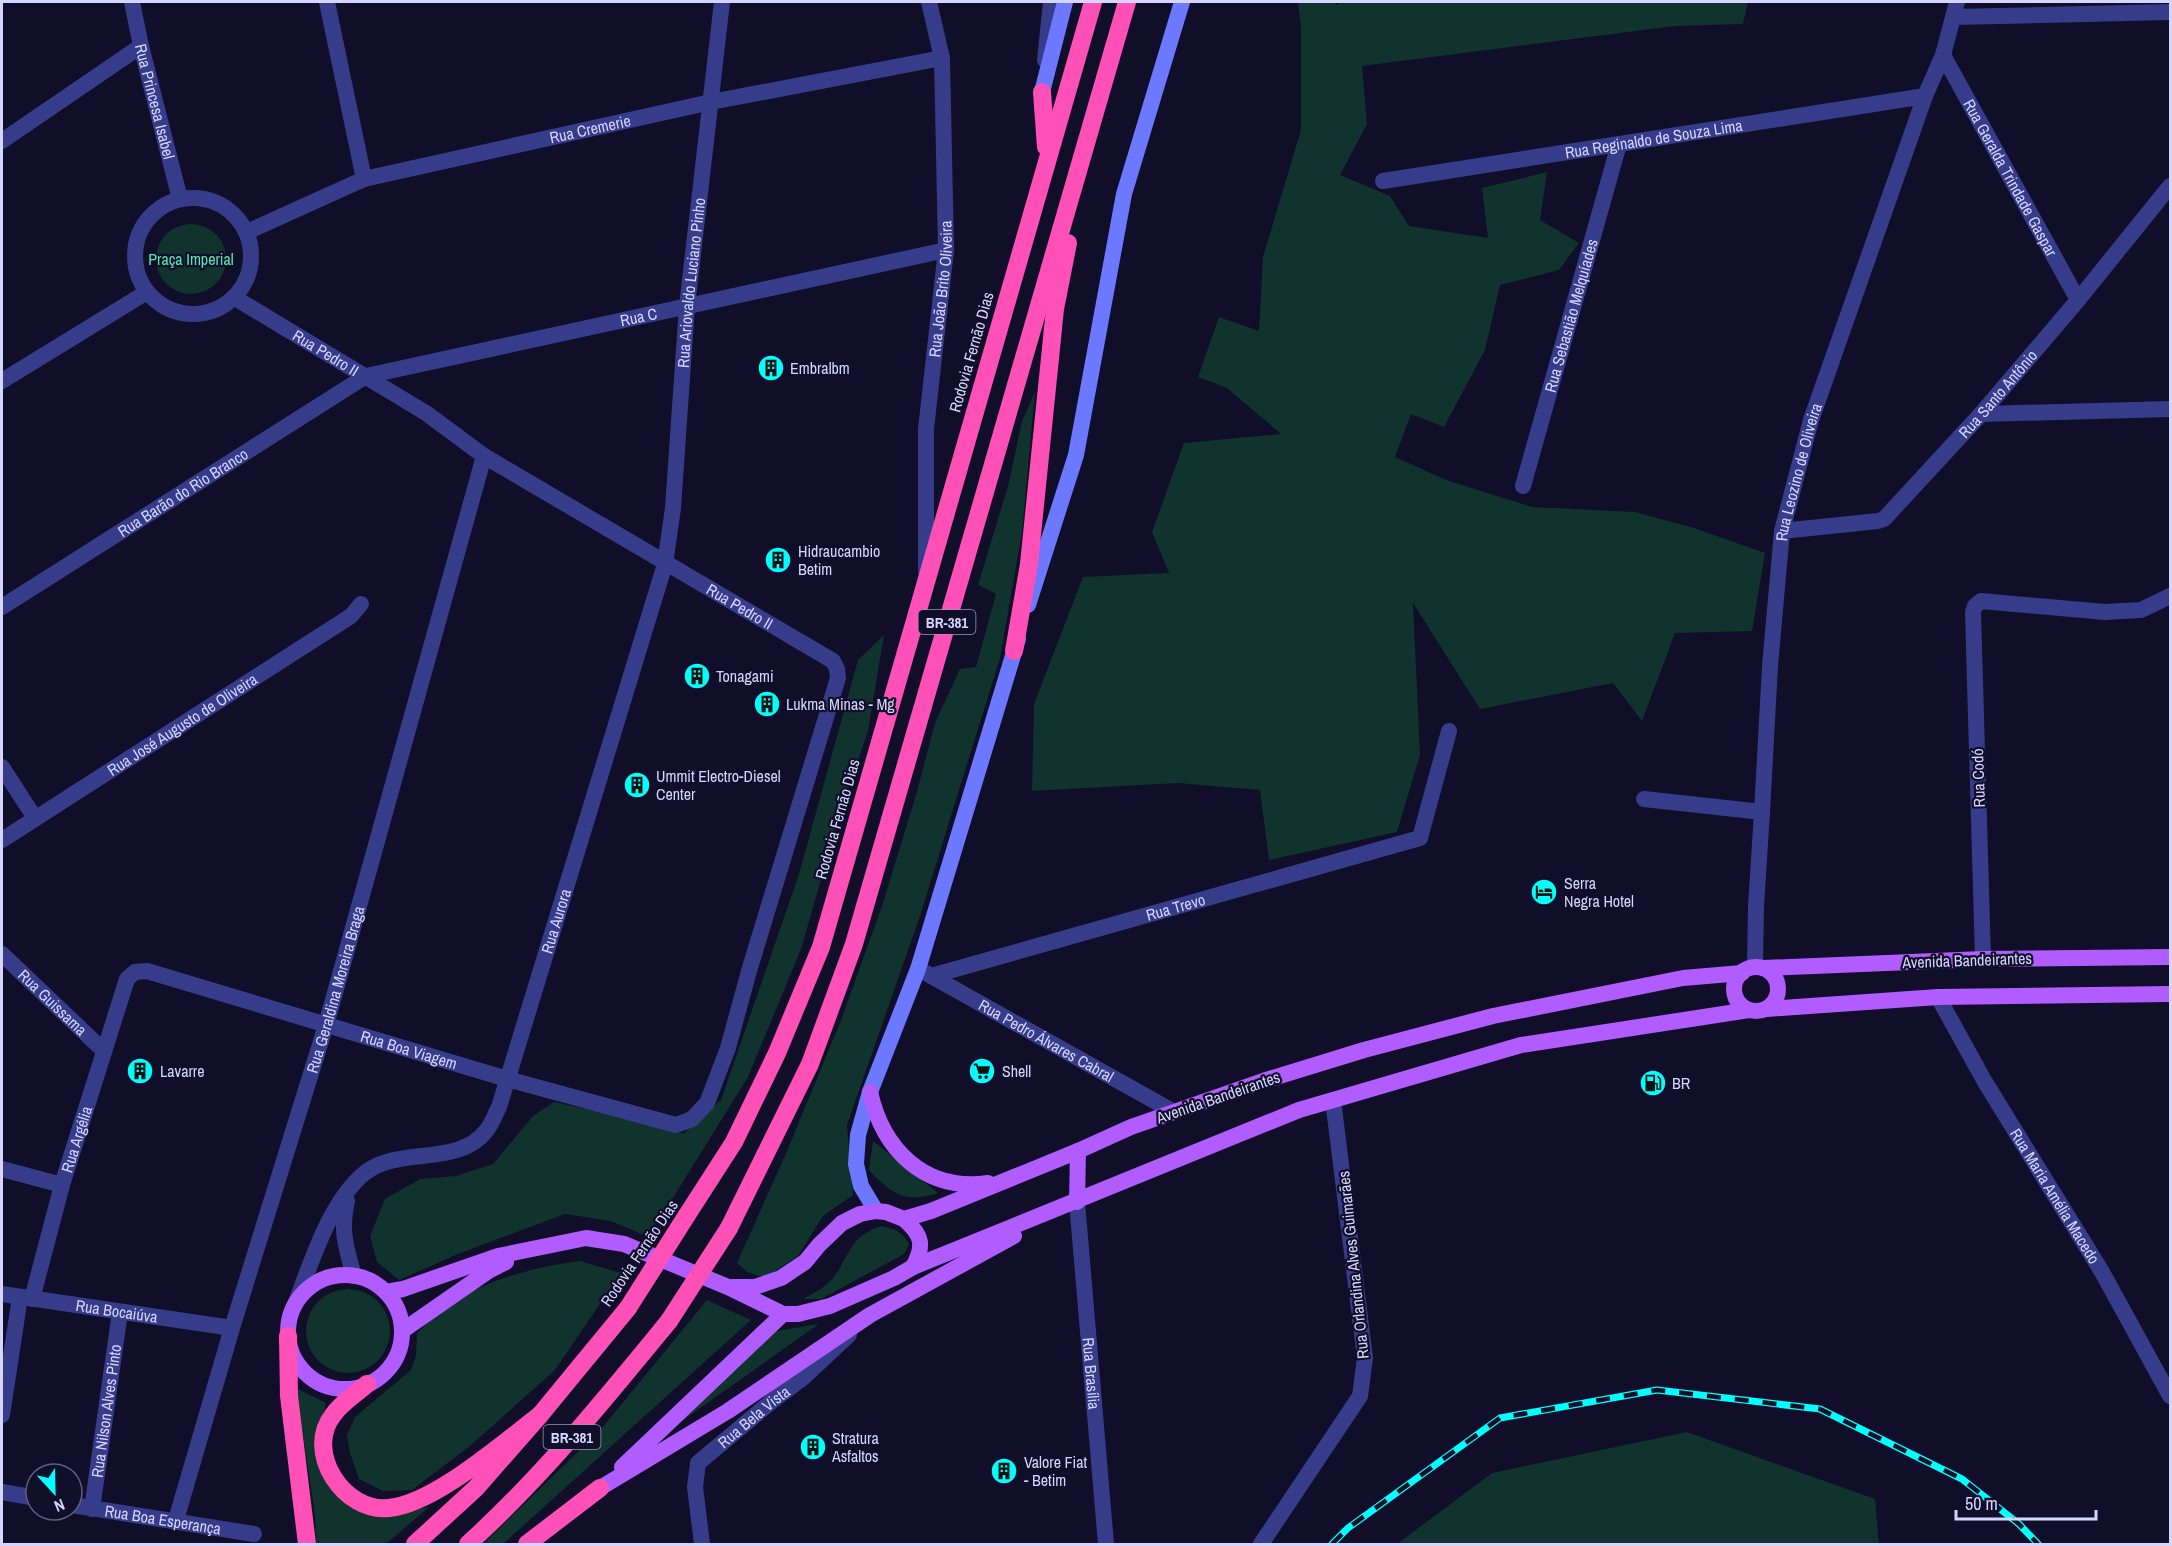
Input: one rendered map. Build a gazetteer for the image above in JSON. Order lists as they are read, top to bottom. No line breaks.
{"streets":{"highway":["Rodovia Fernão Dias","BR-381"],"main road":["Avenida Bandeirantes"],"street":["Rua Princesa Isabel","Rua Cremerie","Rua Reginaldo de Souza Lima","Rua Geralda Trindade Gaspar","Rua Ariovaldo Luciano Pinho","Rua João Brito Oliveira","Rua Sebastião Melquíades","Rua C","Rua Pedro II","Rua Santo Antônio","Rua Leozino de Oliveira","Rua Barão do Rio Branco","Rua José Augusto de Oliveira","Rua Codó","Rua Trevo","Rua Aurora","Rua Geraldina Moreira Braga","Rua Guissama","Rua Pedro Álvares Cabral","Rua Boa Viagem","Rua Argélia","Rua Maria Amélia Macedo","Rua Orlandina Alves Guimarães","Rua Bocaiúva","Rua Brasília","Rua Nilson Alves Pinto","Rua Bela Vista","Rua Boa Esperança"]},"crossings":[["Rua Princesa Isabel","Rua Cremerie"],["Rua Princesa Isabel","Rua Pedro II"],["Rua Cremerie","Rua Ariovaldo Luciano Pinho"],["Rua Cremerie","Rua João Brito Oliveira"],["Rua Cremerie","Rua Pedro II"],["Rua Reginaldo de Souza Lima","Rua Sebastião Melquíades"],["Rua Reginaldo de Souza Lima","Rua Leozino de Oliveira"],["Rua Geralda Trindade Gaspar","Rua Santo Antônio"],["Rua Geralda Trindade Gaspar","Rua Leozino de Oliveira"],["Rua Ariovaldo Luciano Pinho","Rua C"],["Rua Ariovaldo Luciano Pinho","Rua Pedro II"],["Rua Ariovaldo Luciano Pinho","Rua Aurora"],["Rua João Brito Oliveira","Rua C"],["Rua João Brito Oliveira","Rodovia Fernão Dias"],["Rua C","Rua Pedro II"],["Rua C","Rua Barão do Rio Branco"],["Rua Pedro II","Rua Barão do Rio Branco"],["Rua Pedro II","Rua Aurora"],["Rua Pedro II","Rua Geraldina Moreira Braga"],["Rua Pedro II","Rua Boa Viagem"],["Rodovia Fernão Dias","BR-381"],["Rua Santo Antônio","Rua Leozino de Oliveira"],["Rua Leozino de Oliveira","Avenida Bandeirantes"],["BR-381","Rua Trevo"],["BR-381","Rua Aurora"],["BR-381","Rua Pedro Álvares Cabral"],["Rua Codó","Avenida Bandeirantes"],["Rua Trevo","Rua Pedro Álvares Cabral"],["Rua Aurora","Rua Boa Viagem"],["Avenida Bandeirantes","Rua Pedro Álvares Cabral"],["Rua Geraldina Moreira Braga","Rua Boa Viagem"],["Rua Geraldina Moreira Braga","Rua Bocaiúva"],["Rua Geraldina Moreira Braga","Rua Boa Esperança"],["Rua Guissama","Rua Argélia"],["Rua Boa Viagem","Rua Argélia"],["Rua Argélia","Rua Bocaiúva"],["Rua Bocaiúva","Rua Nilson Alves Pinto"],["Rua Nilson Alves Pinto","Rua Boa Esperança"]],"parks":["Praça Imperial"],"places":{"building":["Embralbm","Hidraucambio Betim","Tonagami","Lukma Minas - Mg","Ummit Electro-Diesel Center","Lavarre","Stratura Asfaltos","Valore Fiat - Betim"],"hotel":["Serra Negra Hotel"],"supermarket":["Shell"],"fuel station":["BR"]},"scale_bar":"50 m","north":"bottom"}
